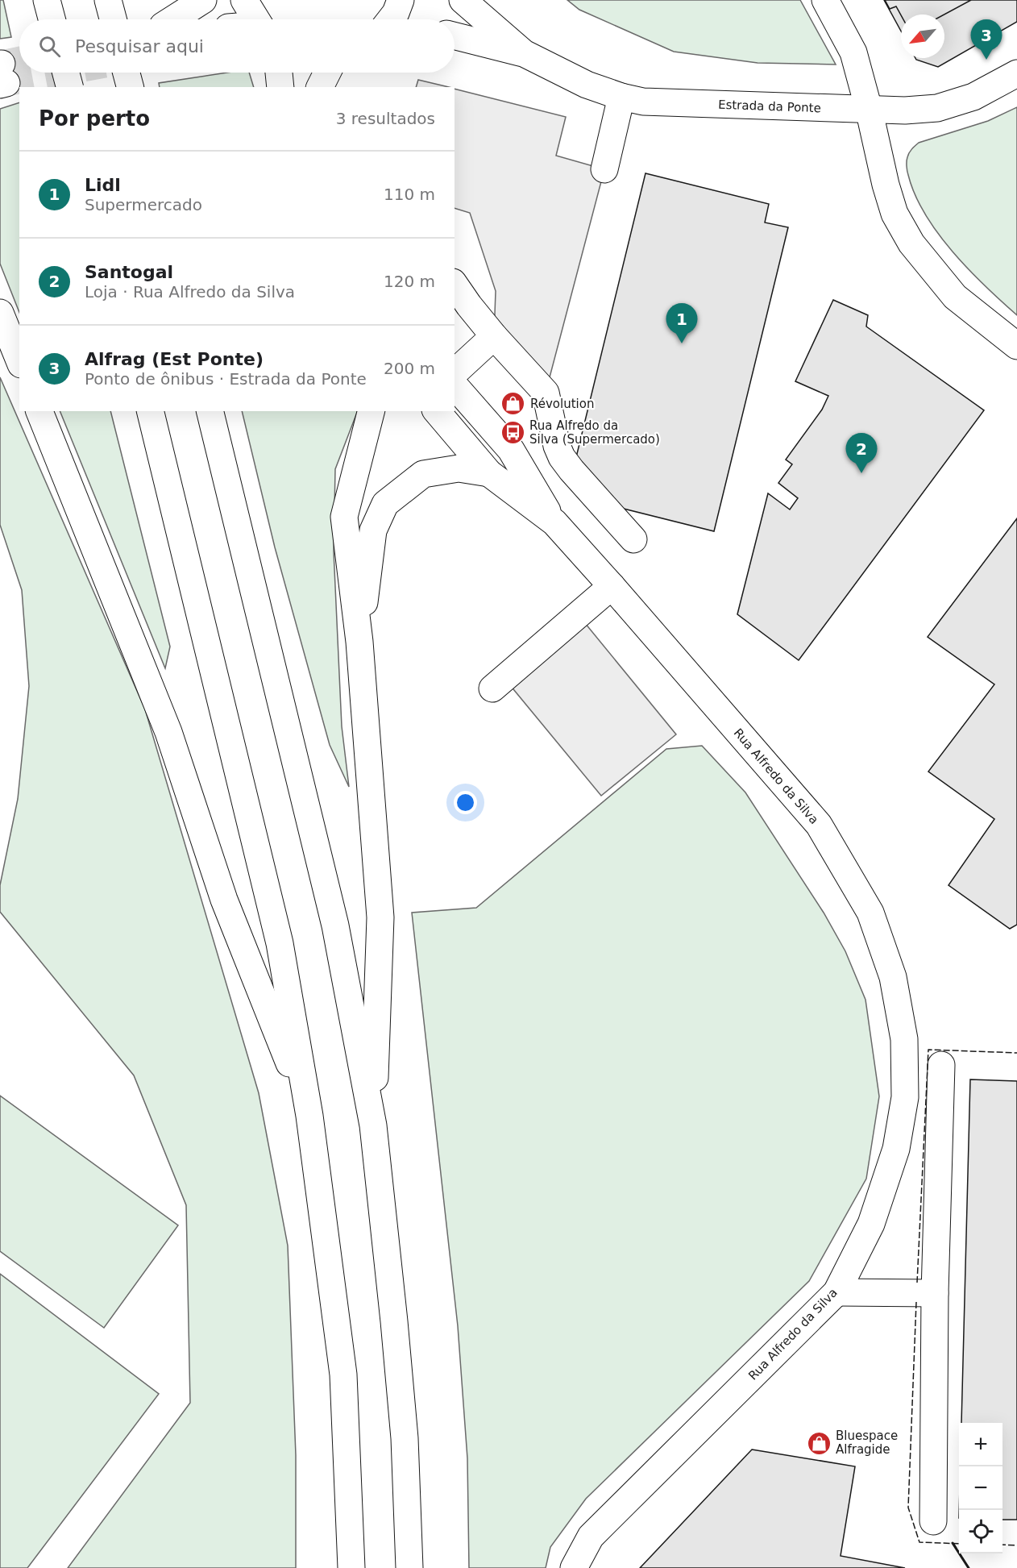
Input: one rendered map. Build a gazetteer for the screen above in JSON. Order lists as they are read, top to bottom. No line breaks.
{"streets":{"main road":["Estrada da Ponte","Rua Alfredo da Silva"]},"places":{"shop":["Révolution","Bluespace Alfragide"],"bus stop":["Rua Alfredo da Silva (Supermercado)"]},"north":"bottom left","page":{"pins":["3","1","2"],"search":"Pesquisar aqui","heading":["Por perto","3 resultados"],"list":[{"mark":"1","name":"Lidl","note":"Supermercado","value":"110 m"},{"mark":"2","name":"Santogal","note":"Loja · Rua Alfredo da Silva","value":"120 m"},{"mark":"3","name":"Alfrag (Est Ponte)","note":"Ponto de ônibus · Estrada da Ponte","value":"200 m"}],"map_buttons":["+","−"]}}
